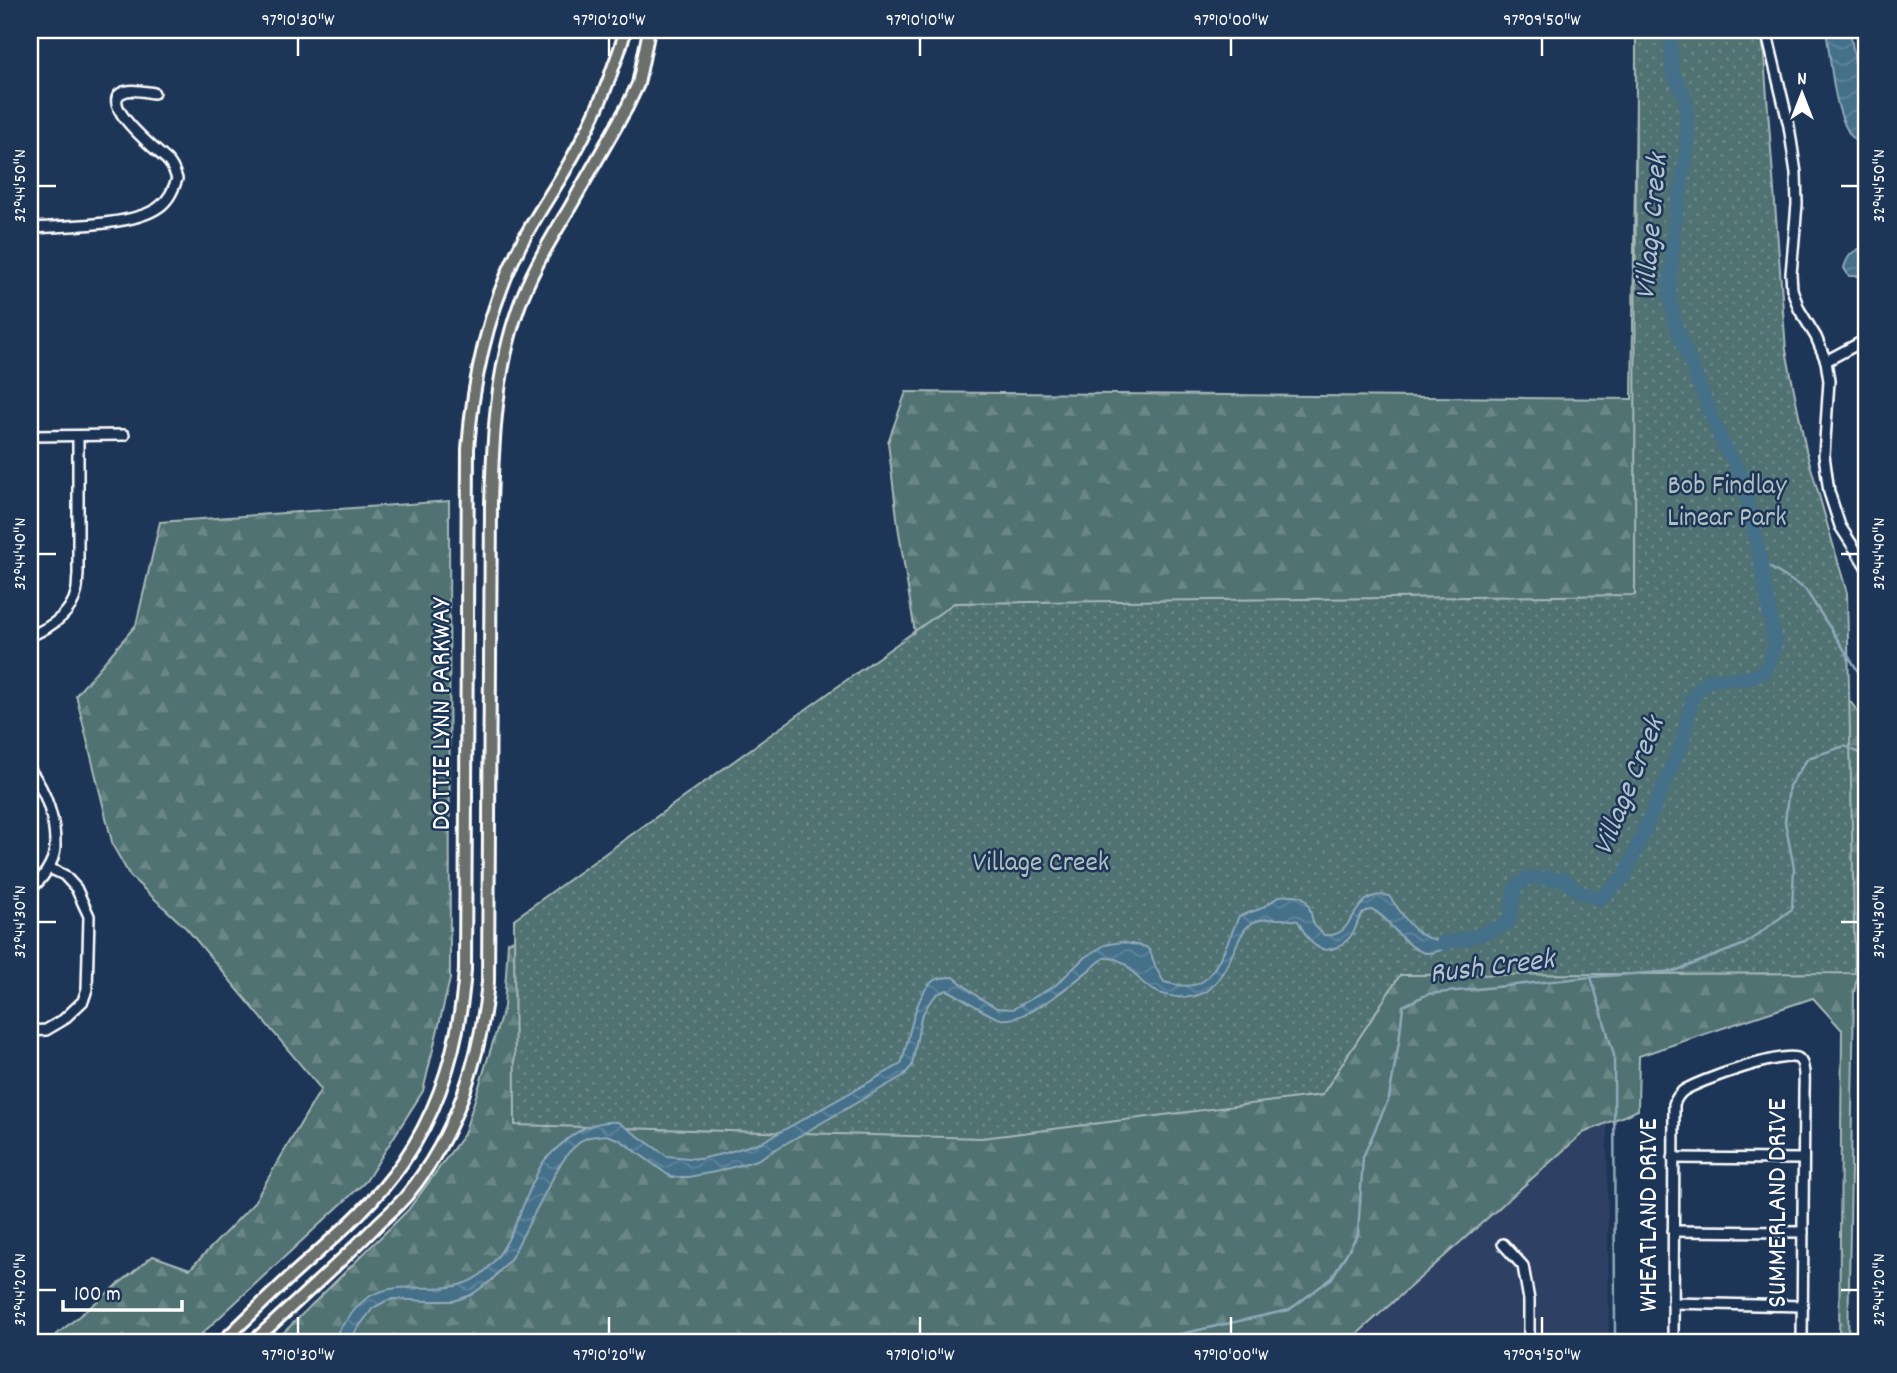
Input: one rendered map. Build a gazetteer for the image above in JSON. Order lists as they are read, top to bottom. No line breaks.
{"streets":{"main road":["DOTTIE LYNN PARKWAY"],"street":["SUMMERLAND DRIVE","WHEATLAND DRIVE"]},"crossings":[["SUMMERLAND DRIVE","WHEATLAND DRIVE"]],"water":["Village Creek","Rush Creek"],"parks":["Bob Findlay Linear Park","Village Creek"],"scale_bar":"100 m","north":"top","coordinates":["97°10'30\"W","97°10'20\"W","97°10'10\"W","97°10'00\"W","97°09'50\"W","32°44'50\"N","32°44'40\"N","32°44'30\"N","32°44'20\"N"]}
